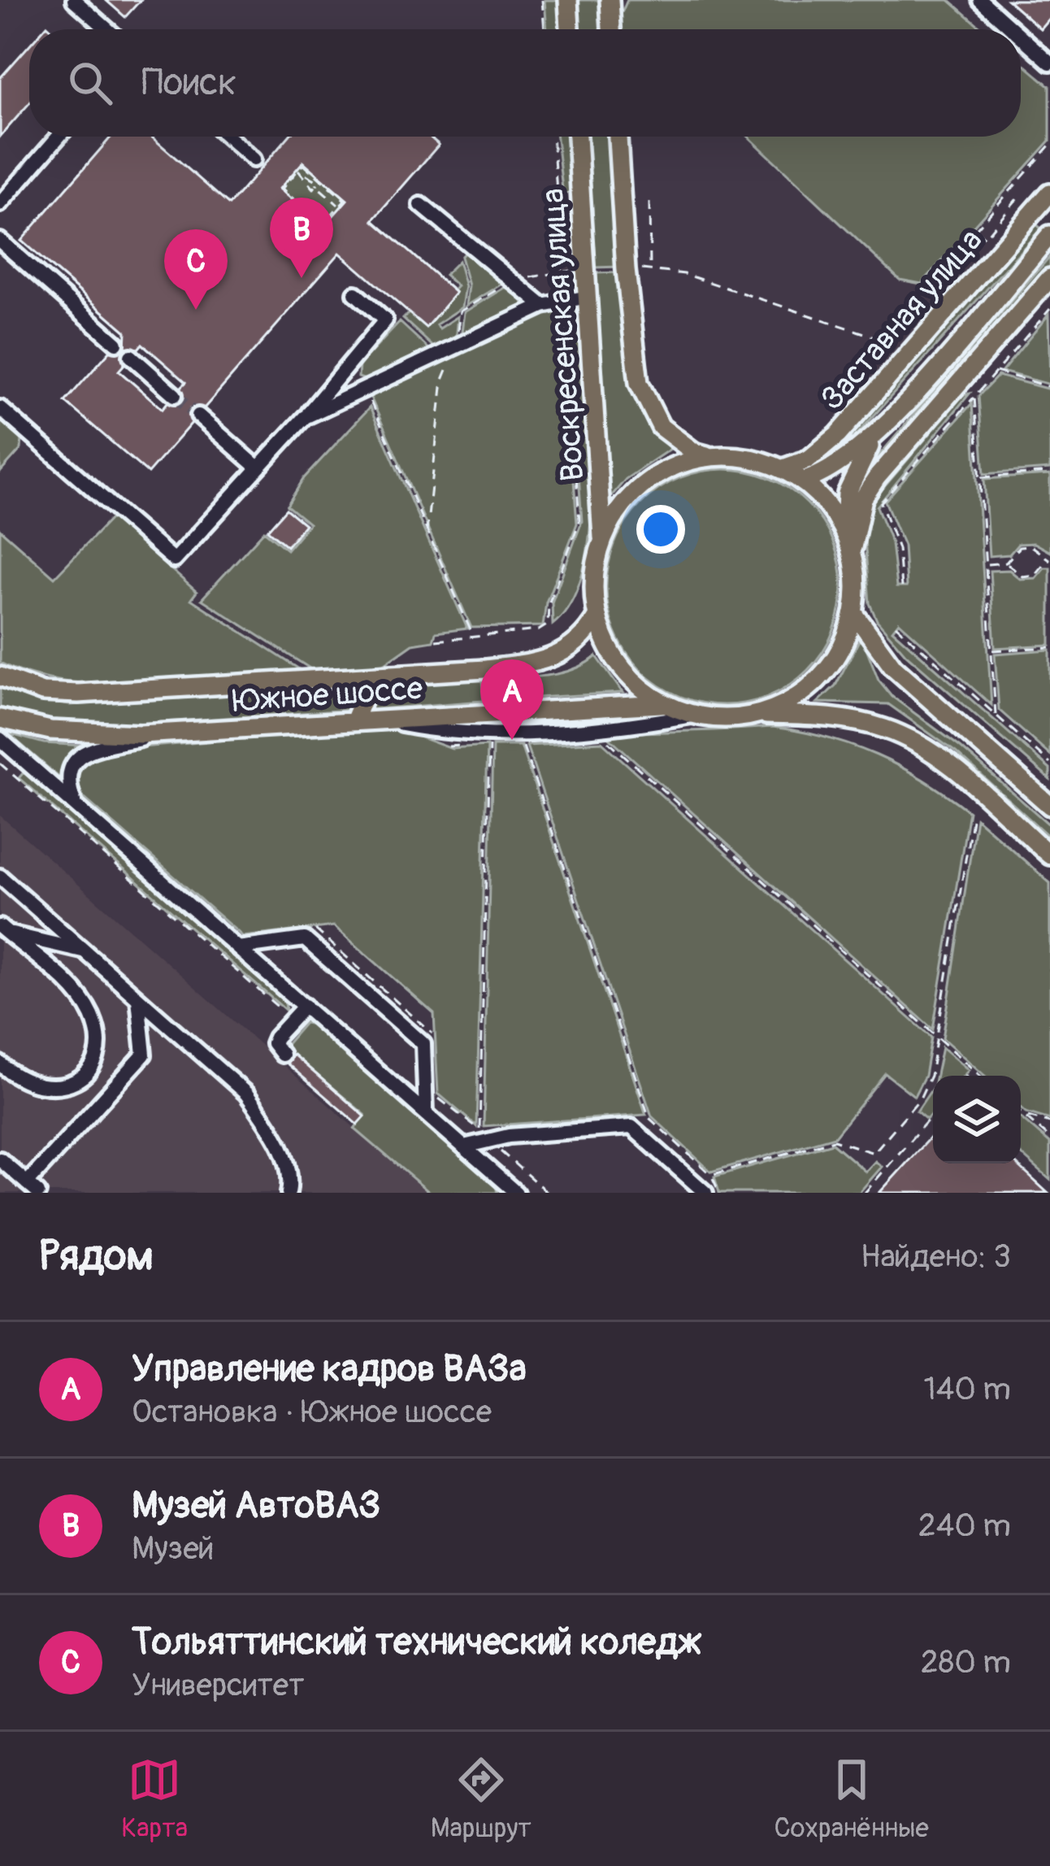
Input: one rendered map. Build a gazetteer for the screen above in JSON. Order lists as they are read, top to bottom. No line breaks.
{"streets":{"main road":["Заставная улица","Воскресенская улица","Южное шоссе"]},"crossings":[["Заставная улица","Воскресенская улица"],["Заставная улица","Южное шоссе"],["Воскресенская улица","Южное шоссе"]],"page":{"search":"Поиск","pins":["B","C","A"],"heading":["Рядом","Найдено: 3"],"list":[{"mark":"A","name":"Управление кадров ВАЗа","note":"Остановка · Южное шоссе","value":"140 m"},{"mark":"B","name":"Музей АвтоВАЗ","note":"Музей","value":"240 m"},{"mark":"C","name":"Тольяттинский технический коледж","note":"Университет","value":"280 m"}],"nav":["Карта","Маршрут","Сохранённые"]}}
